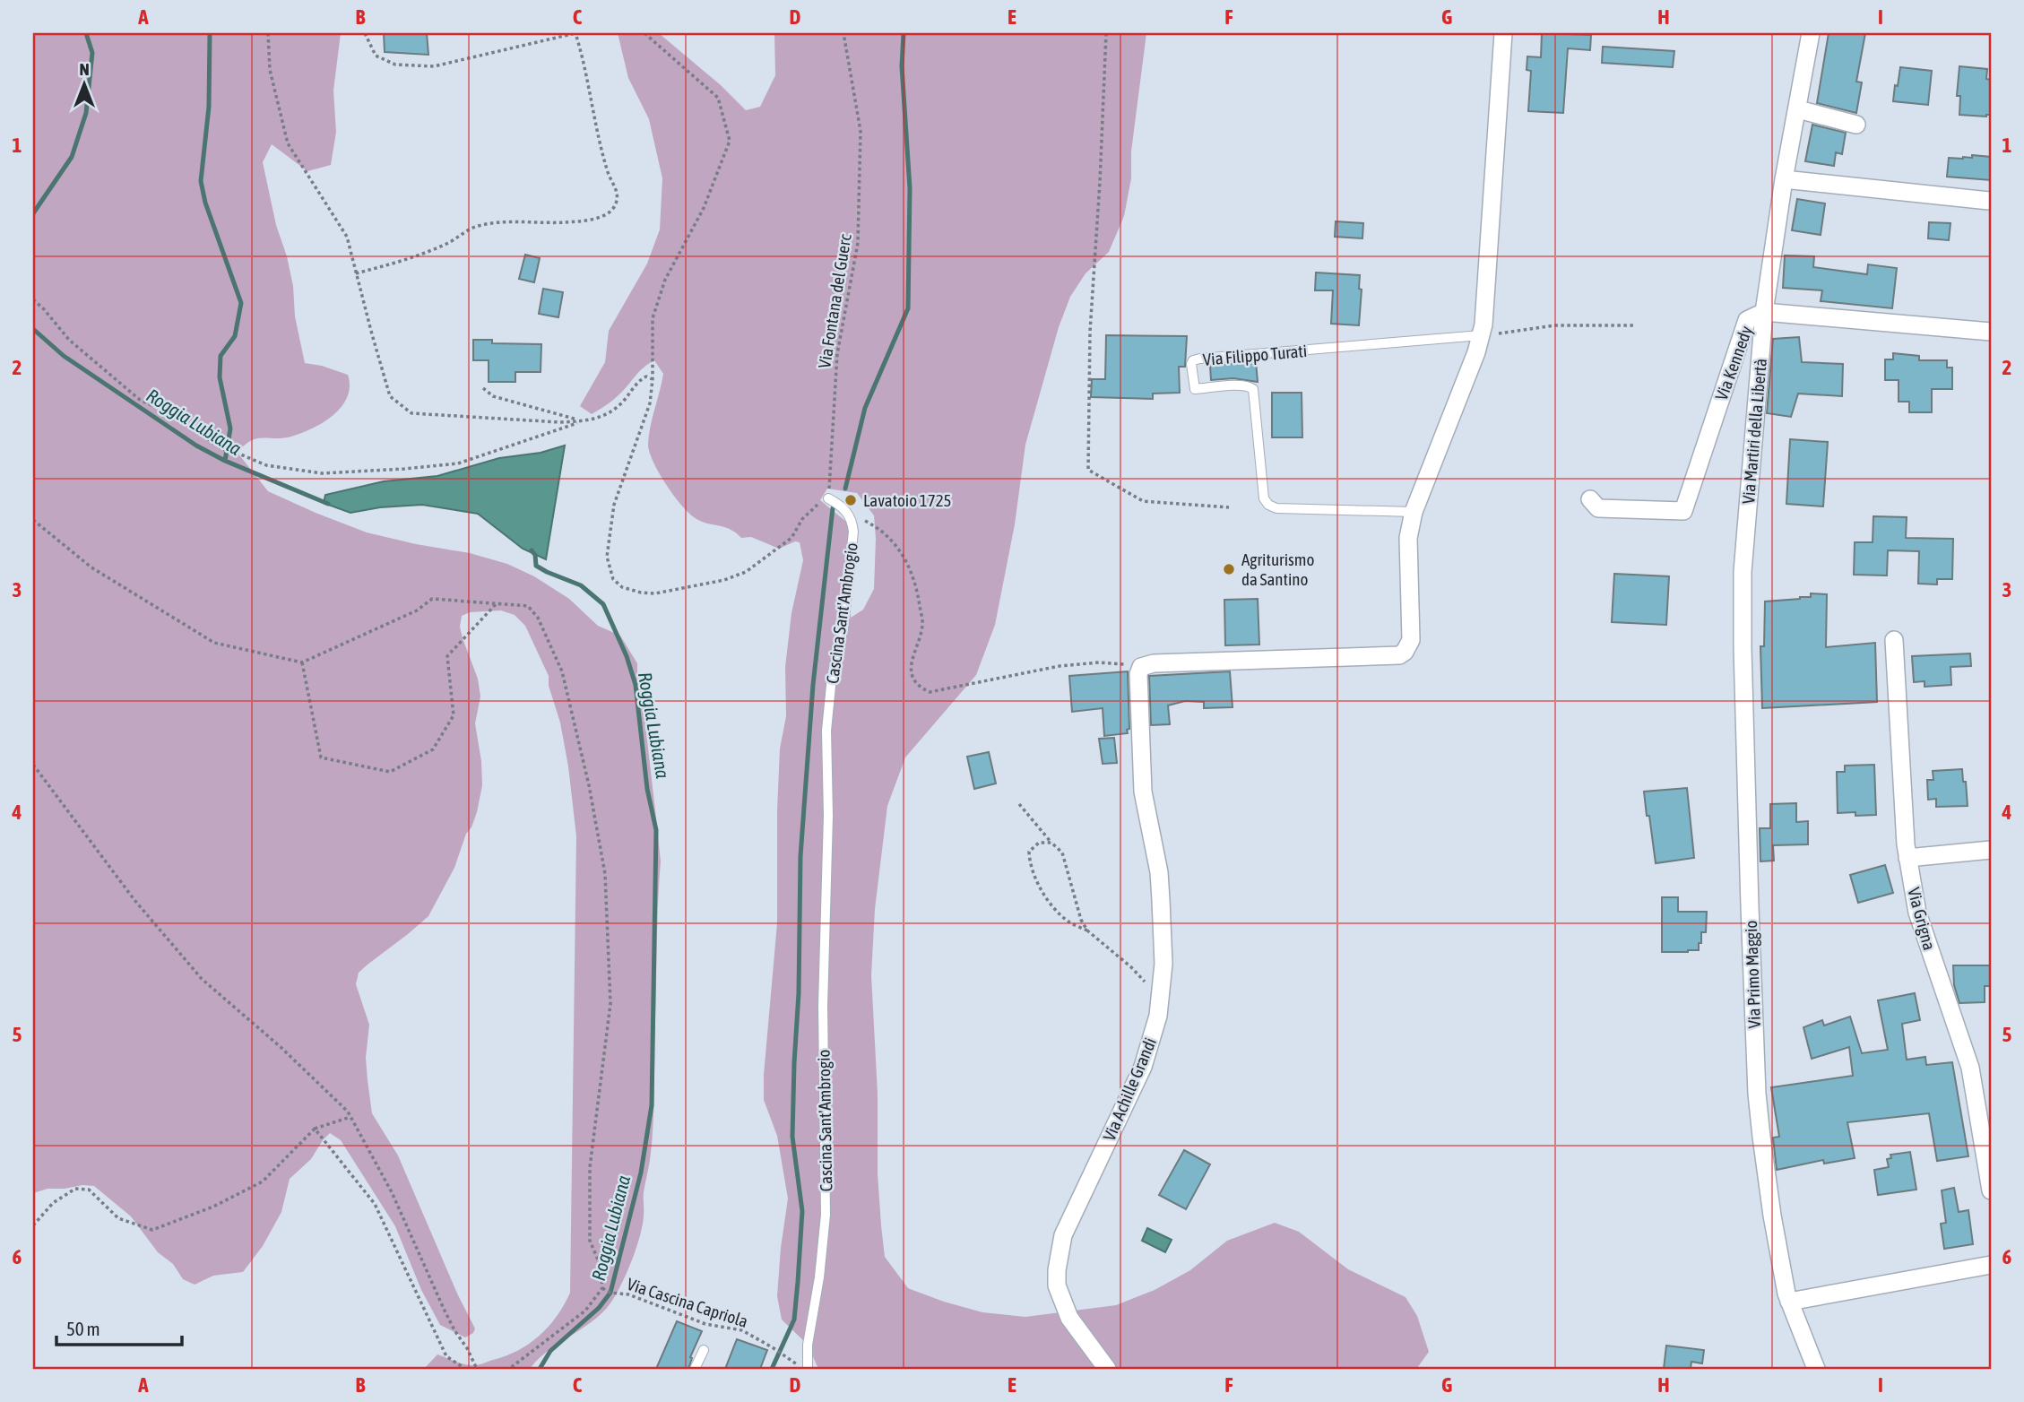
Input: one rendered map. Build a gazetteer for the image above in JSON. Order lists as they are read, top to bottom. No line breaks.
{"streets":{"street":["Via Kennedy","Via Martiri della Libertà","Via Grigna","Via Primo Maggio","Via Achille Grandi"],"lane":["Via Filippo Turati","Cascina Sant'Ambrogio"],"path":["Via Fontana del Guerc","Via Cascina Capriola"]},"crossings":[["Via Fontana del Guerc","Cascina Sant'Ambrogio"],["Via Kennedy","Via Martiri della Libertà"],["Via Martiri della Libertà","Via Primo Maggio"]],"water":["Roggia Lubiana"],"places":["Lavatoio 1725","Agriturismo da Santino"],"scale_bar":"50 m","north":"top","grid":{"columns":["A","B","C","D","E","F","G","H","I"],"rows":["1","2","3","4","5","6"]}}
